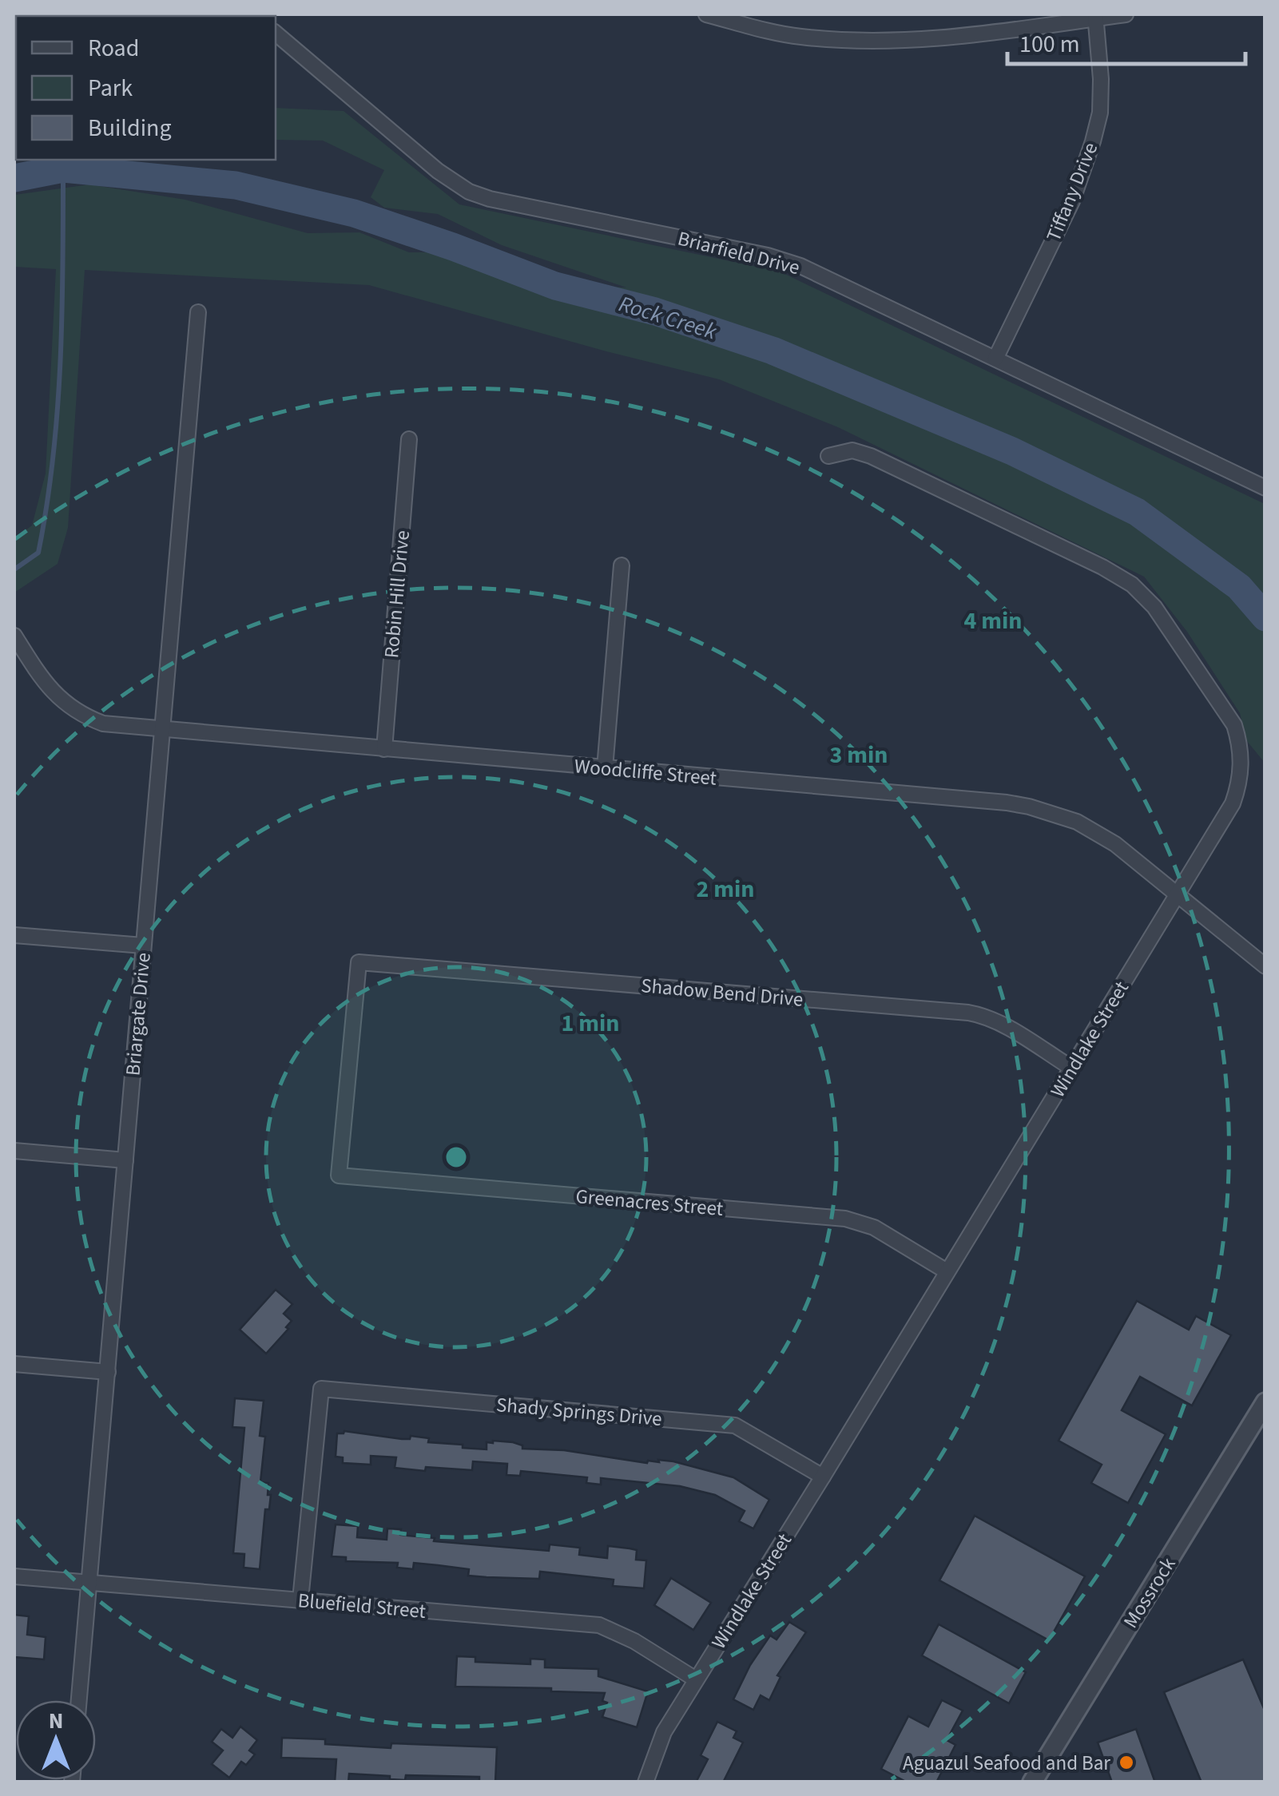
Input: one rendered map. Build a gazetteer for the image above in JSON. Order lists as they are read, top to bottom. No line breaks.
{"streets":{"street":["Tiffany Drive","Briarfield Drive","Robin Hill Drive","Woodcliffe Street","Shadow Bend Drive","Briargate Drive","Windlake Street","Greenacres Street","Shady Springs Drive","Mossrock","Bluefield Street"]},"crossings":[["Tiffany Drive","Briarfield Drive"],["Robin Hill Drive","Woodcliffe Street"],["Woodcliffe Street","Briargate Drive"],["Woodcliffe Street","Windlake Street"],["Shadow Bend Drive","Windlake Street"],["Shadow Bend Drive","Greenacres Street"],["Briargate Drive","Bluefield Street"],["Windlake Street","Greenacres Street"],["Windlake Street","Shady Springs Drive"],["Windlake Street","Bluefield Street"],["Shady Springs Drive","Bluefield Street"]],"water":["Rock Creek"],"places":["Aguazul Seafood and Bar"],"legend":["Road","Park","Building"],"scale_bar":"100 m","north":"top","rings":["4 min","3 min","2 min","1 min"]}
